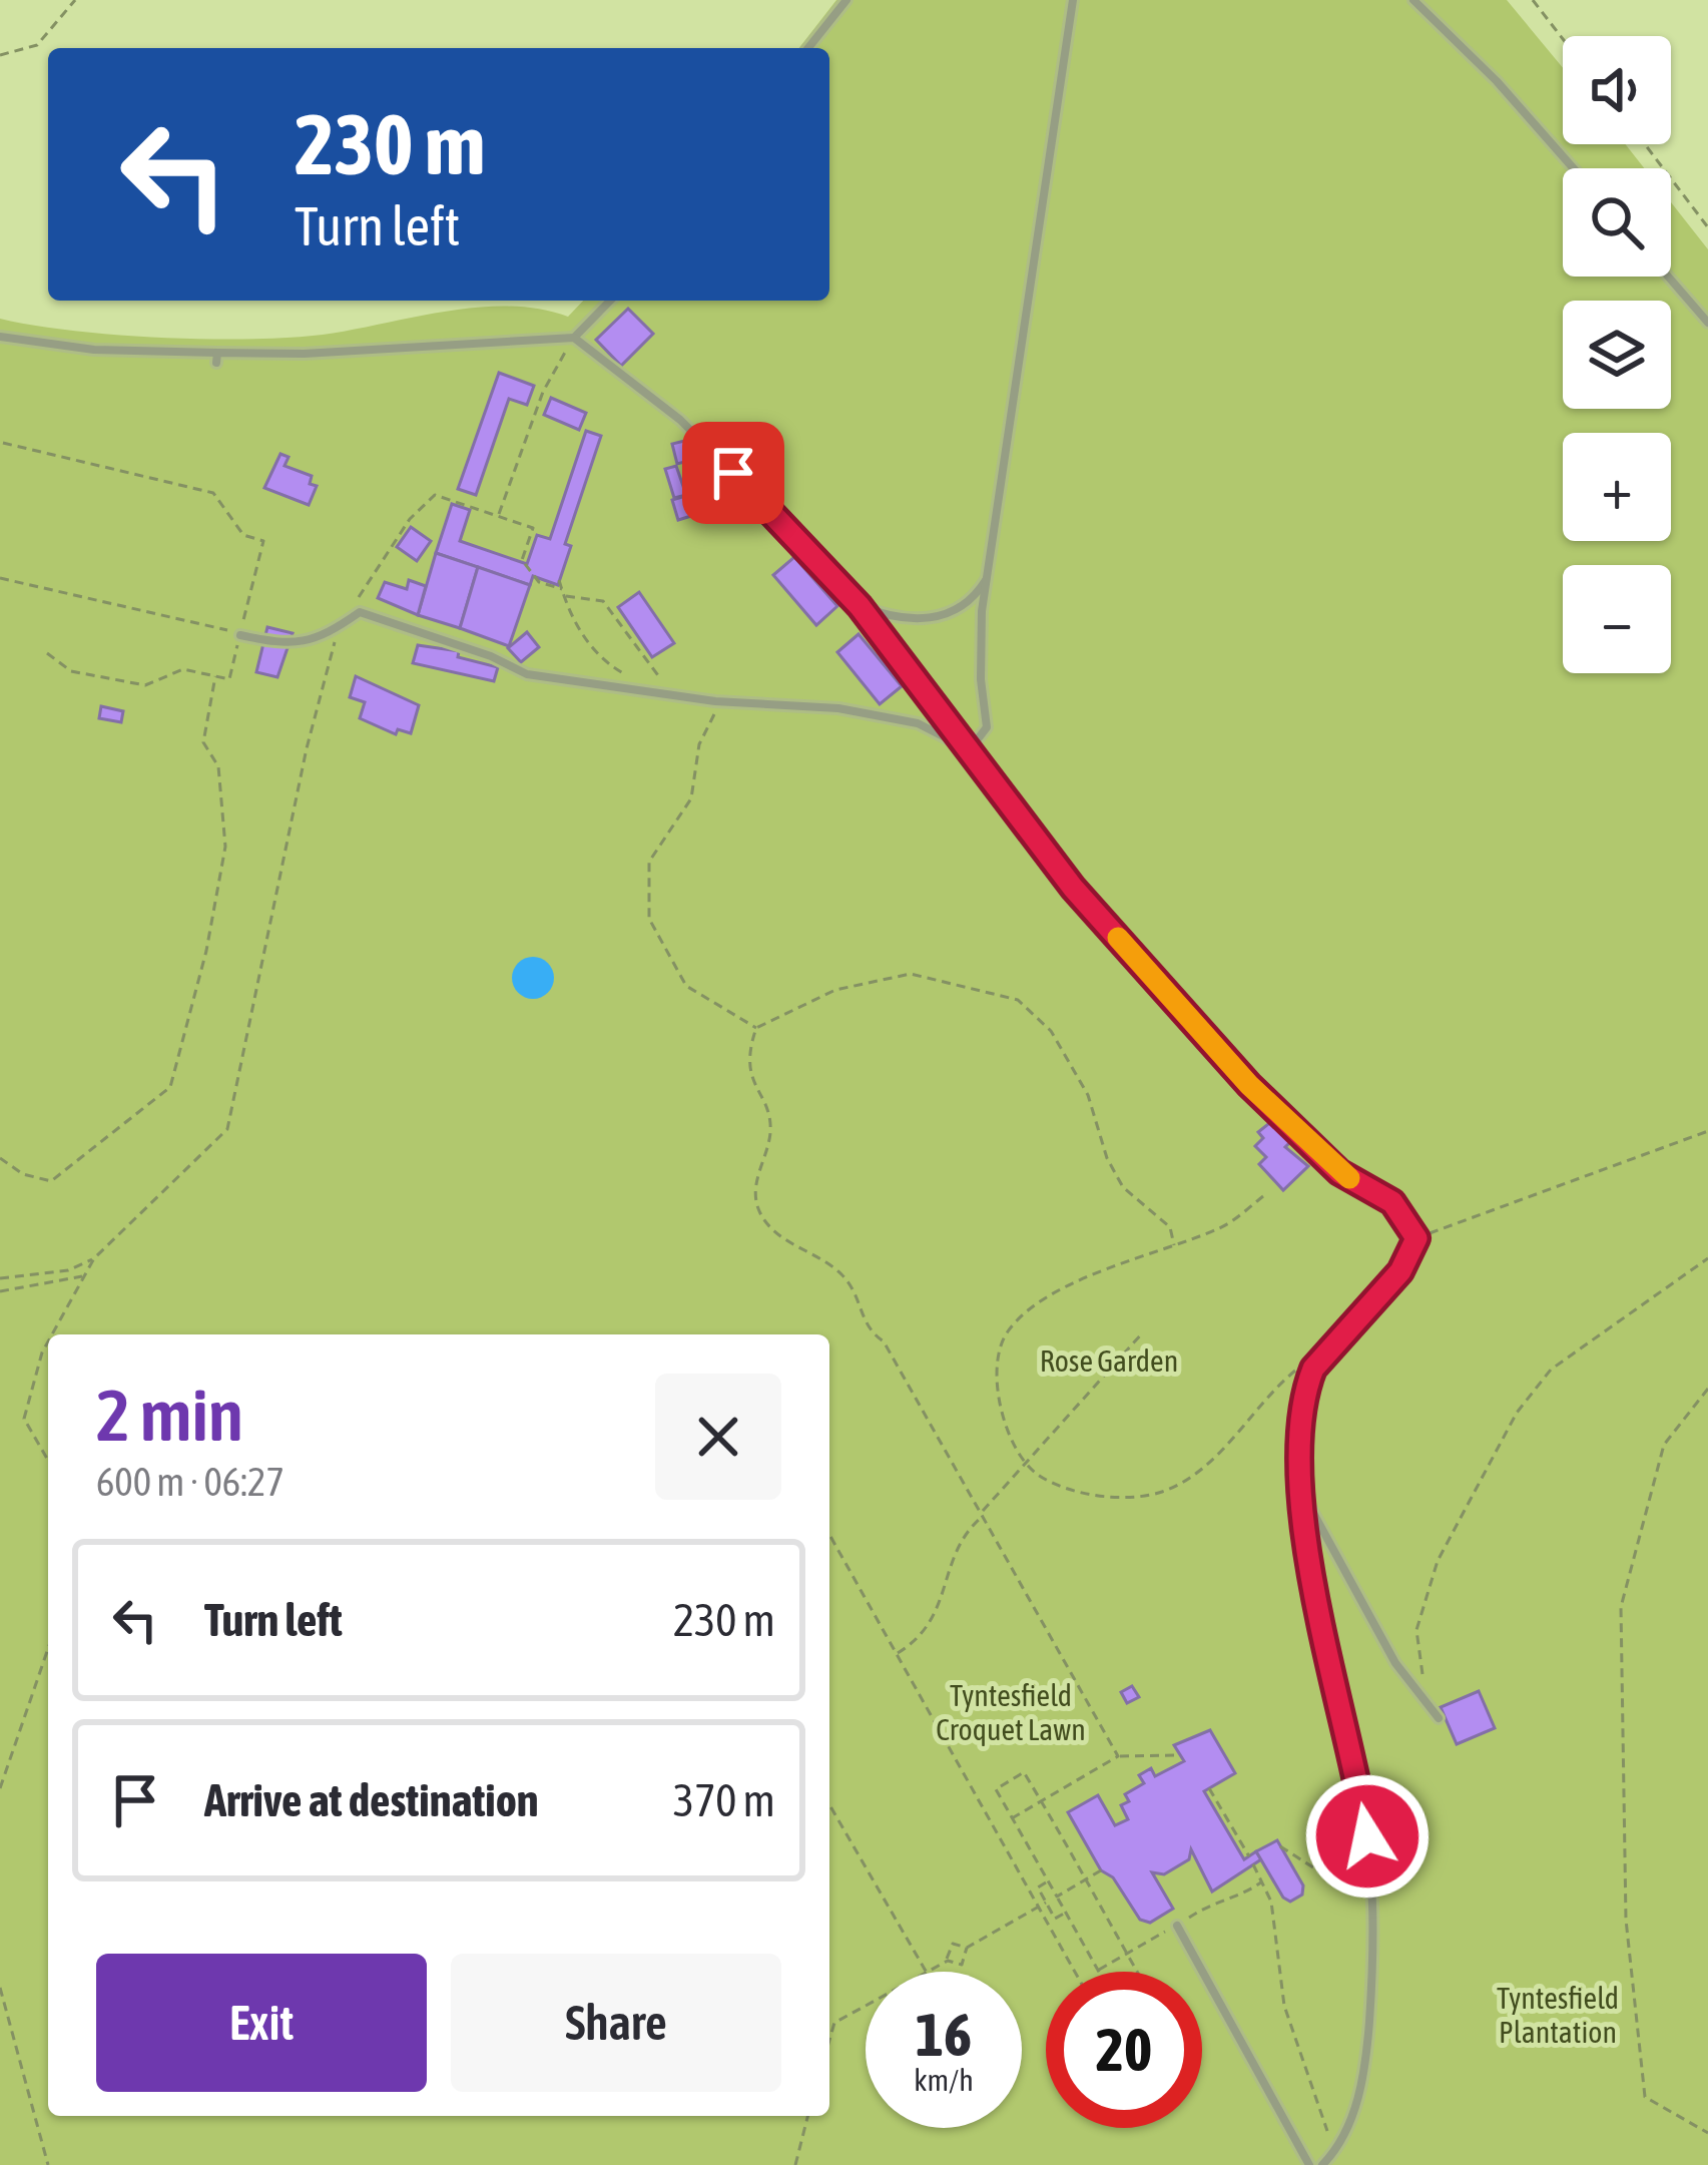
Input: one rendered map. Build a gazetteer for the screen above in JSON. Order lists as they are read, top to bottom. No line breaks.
{"parks":["Rose Garden","Tyntesfield Croquet Lawn","Tyntesfield Plantation"],"page":{"map_buttons":["+","−"],"turn":["230 m","Turn left"],"heading":["2 min","600 m · 06:27"],"list":[{"name":"Turn left","value":"230 m"},{"name":"Arrive at destination","value":"370 m"}],"buttons":["Exit","Share"],"speed":"16 km/h","limit":"20"}}
